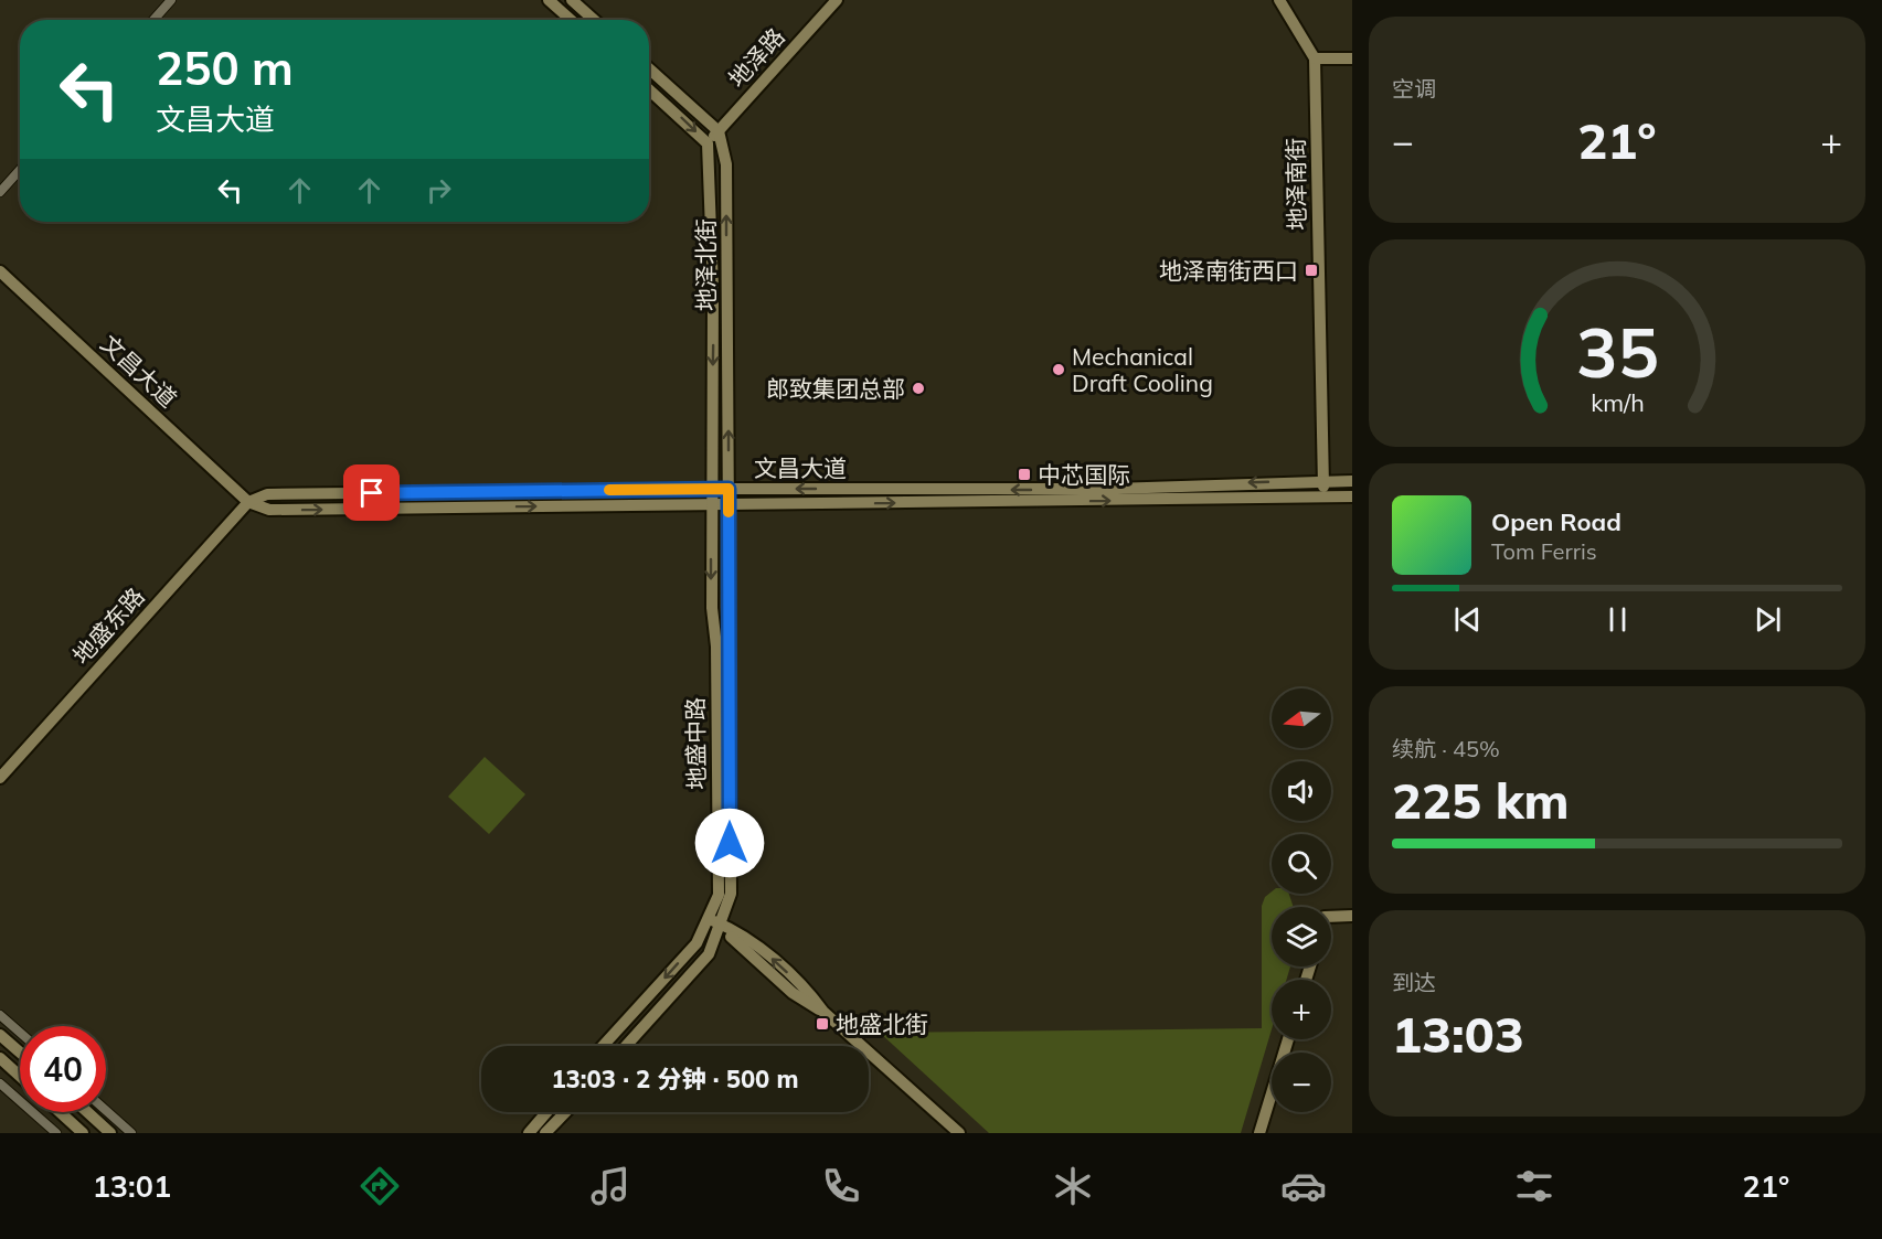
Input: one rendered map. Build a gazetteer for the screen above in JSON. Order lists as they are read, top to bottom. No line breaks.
{"streets":{"street":["地泽路","地泽南街","地泽北街","文昌大道","地盛东路","地盛中路"]},"crossings":[["地泽路","地泽北街"],["地泽南街","文昌大道"],["地泽北街","文昌大道"],["地泽北街","地盛中路"],["文昌大道","地盛东路"],["文昌大道","地盛中路"]],"places":{"transit":["地泽南街西口","中芯国际","地盛北街"],"other":["Mechanical Draft Cooling","郎致集团总部"]},"north":"left","page":{"tile":["空调",["续航 · 45%","225 km"],["到达","13:03"]],"turn":["250 m","文昌大道"],"heat":["−","21°","+"],"song":["Open Road","Tom Ferris"],"map_buttons":["+","−"],"limit":"40","trip":"13:03 · 2 分钟 · 500 m","tabs":["13:01","21°"],"gauge":["35","km/h"]}}
